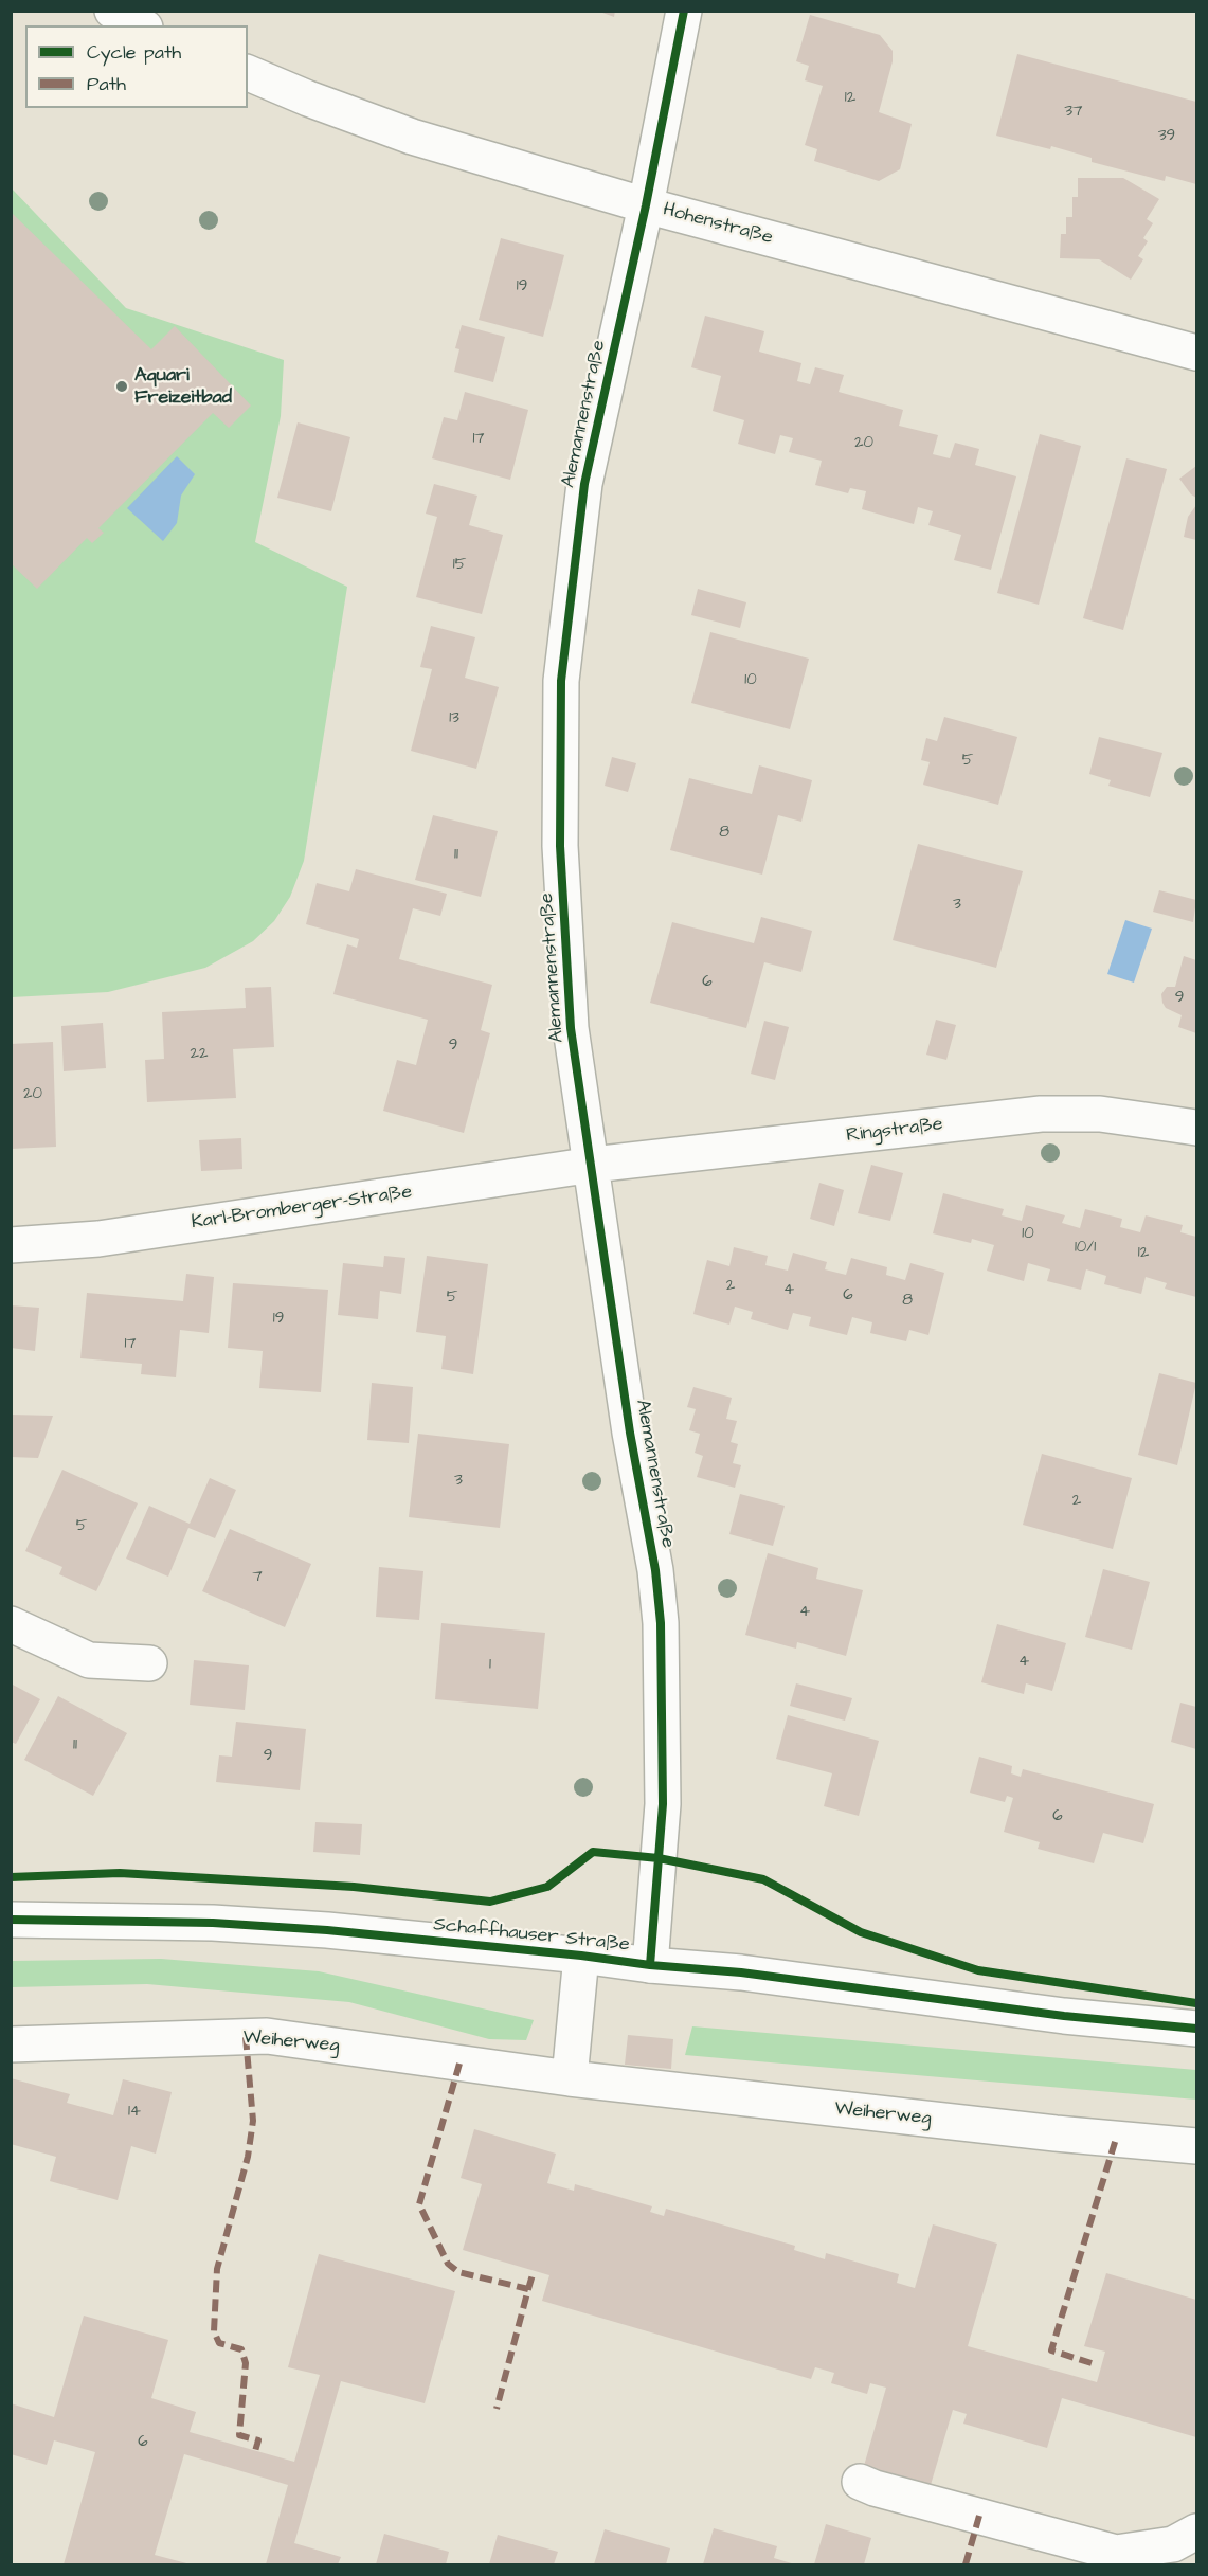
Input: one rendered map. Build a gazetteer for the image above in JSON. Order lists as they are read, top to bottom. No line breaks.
{"streets":{"street":["Hohenstraße","Alemannenstraße","Ringstraße","Karl-Bromberger-Straße","Schaffhauser Straße","Weiherweg"]},"crossings":[["Hohenstraße","Alemannenstraße"],["Alemannenstraße","Ringstraße"],["Alemannenstraße","Karl-Bromberger-Straße"],["Alemannenstraße","Schaffhauser Straße"],["Ringstraße","Karl-Bromberger-Straße"]],"places":["Aquari Freizeitbad"],"house_numbers":["12","37","39","19","17","20","15","10","13","5","8","11","3","6","9","9","22","20","10","10/1","12","2","4","6","5","8","19","17","3","2","5","7","4","4","1","11","9","6","14","6"],"legend":["Cycle path","Path"]}
